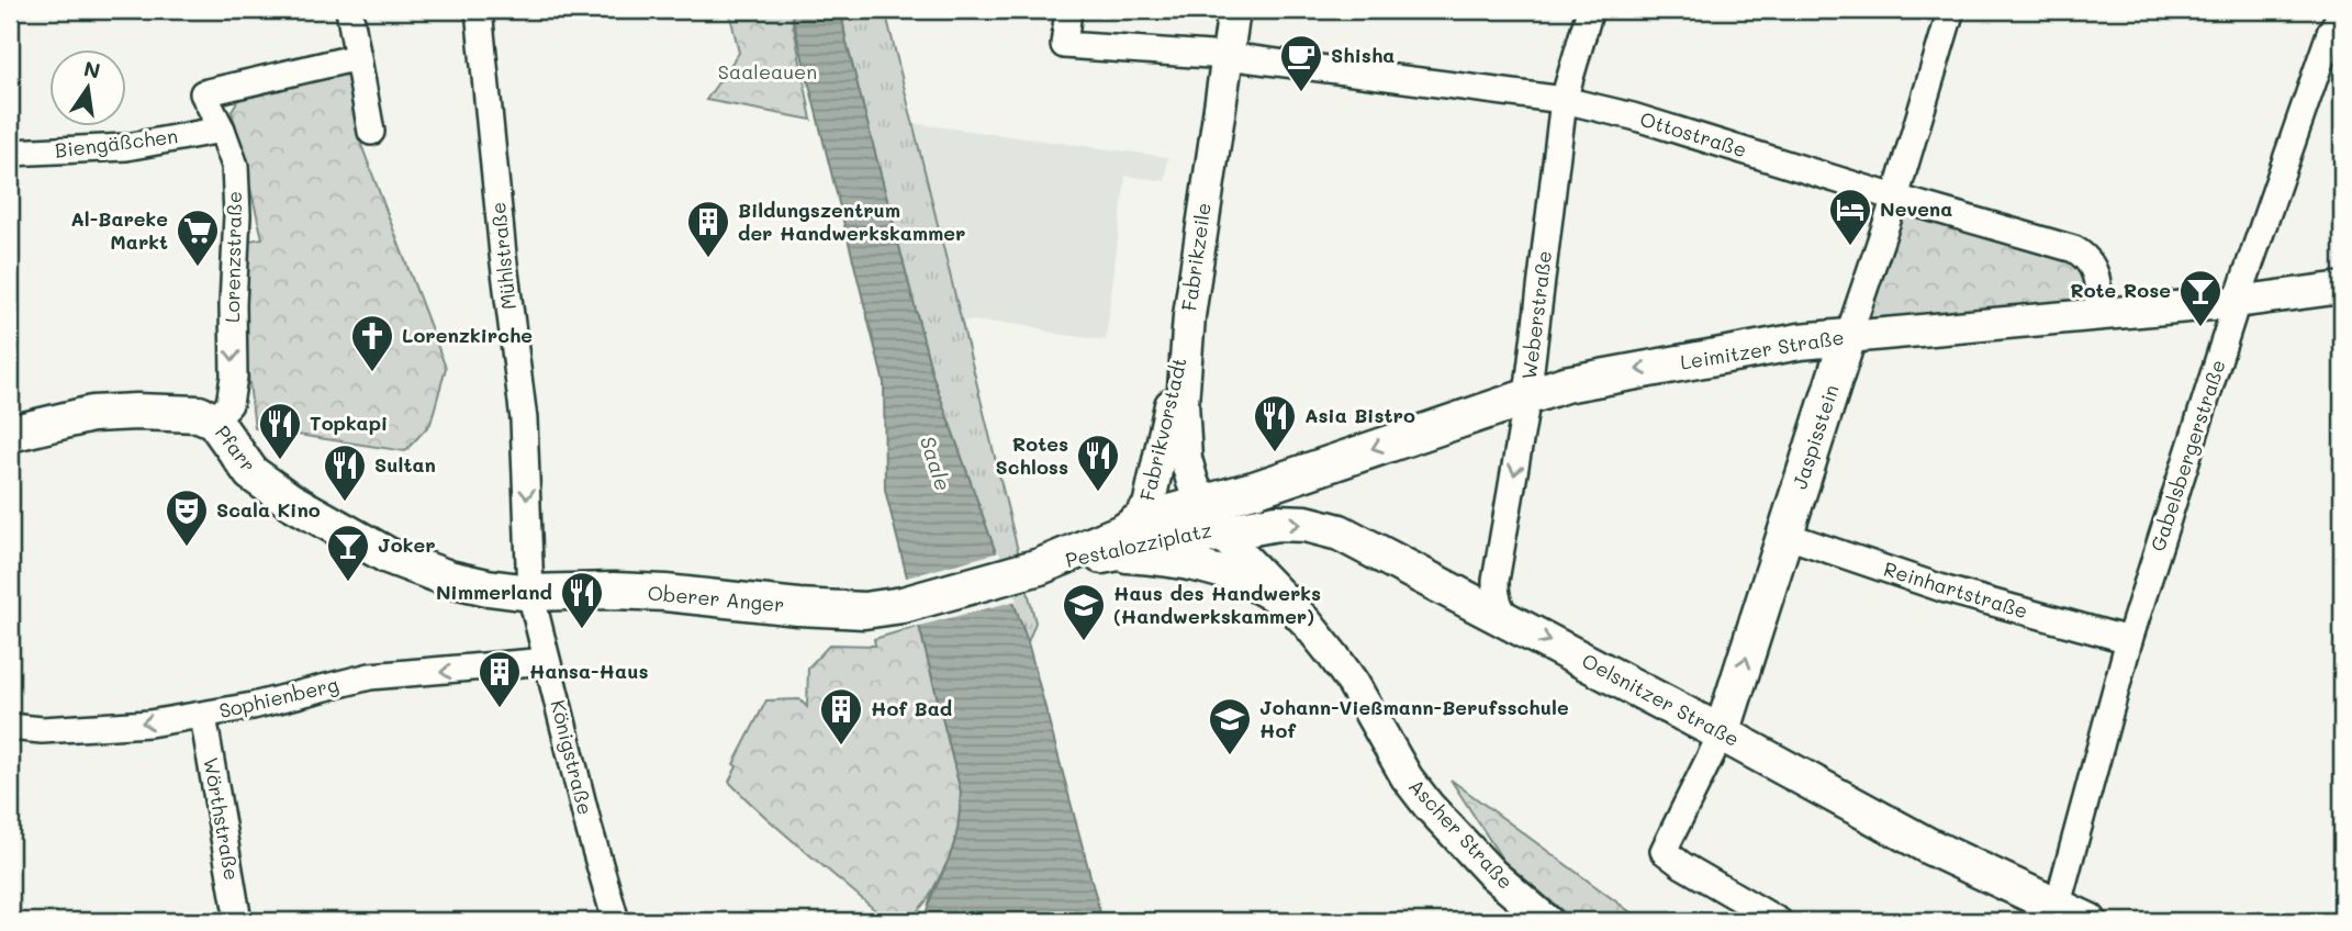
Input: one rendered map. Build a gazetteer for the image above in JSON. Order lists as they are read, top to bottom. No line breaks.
{"streets":{"main road":["Leimitzer Straße","Jaspisstein","Pfarr","Pestalozziplatz","Oberer Anger","Oelsnitzer Straße"],"street":["Ottostraße","Biengäßchen","Mühlstraße","Lorenzstraße","Fabrikzeile","Weberstraße","Fabrikvorstadt","Gabelsbergerstraße","Reinhartstraße","Sophienberg","Königstraße","Wörthstraße","Ascher Straße"]},"crossings":[["Ottostraße","Fabrikzeile"],["Ottostraße","Weberstraße"],["Ottostraße","Leimitzer Straße"],["Ottostraße","Jaspisstein"],["Biengäßchen","Lorenzstraße"],["Mühlstraße","Pfarr"],["Mühlstraße","Oberer Anger"],["Mühlstraße","Königstraße"],["Lorenzstraße","Pfarr"],["Fabrikzeile","Leimitzer Straße"],["Fabrikzeile","Fabrikvorstadt"],["Fabrikzeile","Pestalozziplatz"],["Weberstraße","Leimitzer Straße"],["Weberstraße","Oelsnitzer Straße"],["Leimitzer Straße","Jaspisstein"],["Leimitzer Straße","Gabelsbergerstraße"],["Leimitzer Straße","Pestalozziplatz"],["Fabrikvorstadt","Pestalozziplatz"],["Fabrikvorstadt","Ascher Straße"],["Jaspisstein","Reinhartstraße"],["Jaspisstein","Oelsnitzer Straße"],["Pfarr","Oberer Anger"],["Pfarr","Königstraße"],["Gabelsbergerstraße","Reinhartstraße"],["Gabelsbergerstraße","Oelsnitzer Straße"],["Pestalozziplatz","Oberer Anger"],["Pestalozziplatz","Oelsnitzer Straße"],["Pestalozziplatz","Ascher Straße"],["Oberer Anger","Königstraße"],["Sophienberg","Königstraße"],["Sophienberg","Wörthstraße"],["Oelsnitzer Straße","Ascher Straße"]],"one_way":["Mühlstraße","Lorenzstraße","Weberstraße","Leimitzer Straße","Sophienberg","Oelsnitzer Straße"],"water":["Saale"],"parks":["Saaleauen"],"places":{"cafe":["Shisha"],"hotel":["Nevena"],"building":["Bildungszentrum der Handwerkskammer","Hansa-Haus","Hof Bad"],"supermarket":["Al-Bareke Markt"],"bar":["Rote Rose","Joker"],"church":["Lorenzkirche"],"restaurant":["Asia Bistro","Topkapi","Rotes Schloss","Sultan","Nimmerland"],"theatre":["Scala Kino"],"school or university":["Haus des Handwerks (Handwerkskammer)","Johann-Vießmann-Berufsschule Hof"]},"north":"top"}
